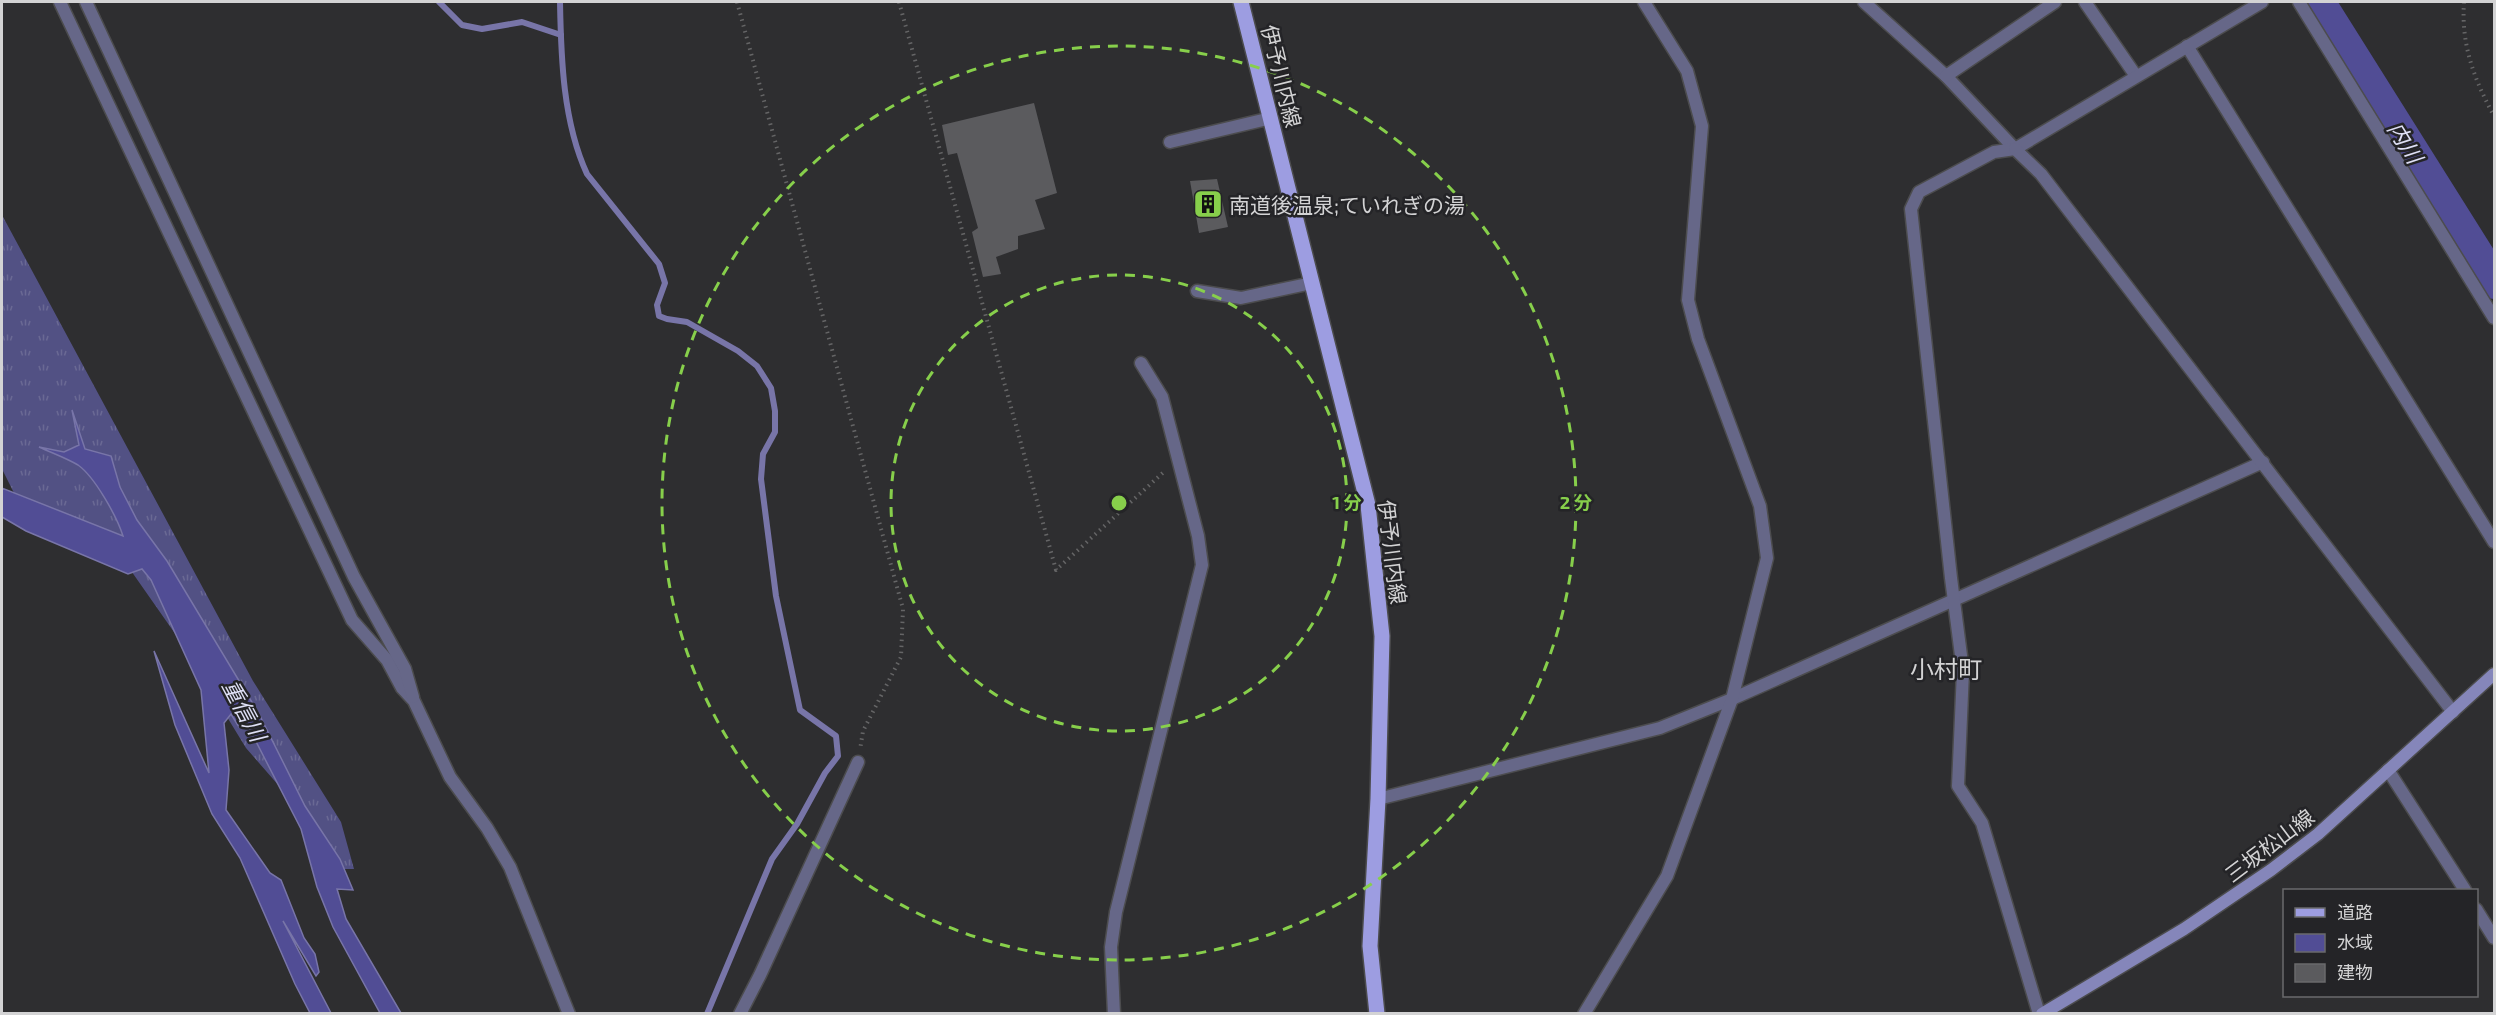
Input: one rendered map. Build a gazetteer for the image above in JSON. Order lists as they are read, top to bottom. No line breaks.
{"streets":{"main road":["伊予川内線","三坂松山線"]},"districts":["小村町"],"water":["内川","重信川"],"places":{"building":["南道後温泉;ていれぎの湯"]},"legend":["道路","水域","建物"],"rings":["1 分","2 分"]}
